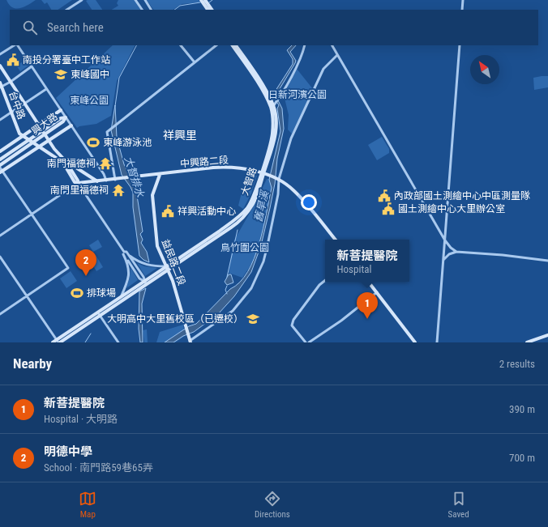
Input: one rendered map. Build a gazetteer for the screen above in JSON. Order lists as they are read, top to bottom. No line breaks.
{"streets":{"street":["台中路","興大路","中興路二段","大智路","益民路二段"]},"crossings":[["台中路","興大路"],["中興路二段","大智路"],["中興路二段","益民路二段"],["大智路","益民路二段"]],"districts":["祥興里"],"water":["大智排水","舊旱溪"],"parks":["日新河濱公園","東峰公園","鳥竹圍公園"],"places":{"public building":["南投分署臺中工作站","內政部國土測繪中心中區測量隊","國土測繪中心大里辦公室","祥興活動中心"],"school or university":["東峰國中","大明高中大里舊校區（已遷校）"],"sports":["東峰游泳池","排球場"],"temple":["南門福德祠","南門里福德祠"]},"north":"top left","page":{"search":"Search here","popup":["新菩提醫院","Hospital"],"pins":["2","1"],"heading":["Nearby","2 results"],"list":[{"mark":"1","name":"新菩提醫院","note":"Hospital · 大明路","value":"390 m"},{"mark":"2","name":"明德中學","note":"School · 南門路59巷65弄","value":"700 m"}],"nav":["Map","Directions","Saved"]}}
